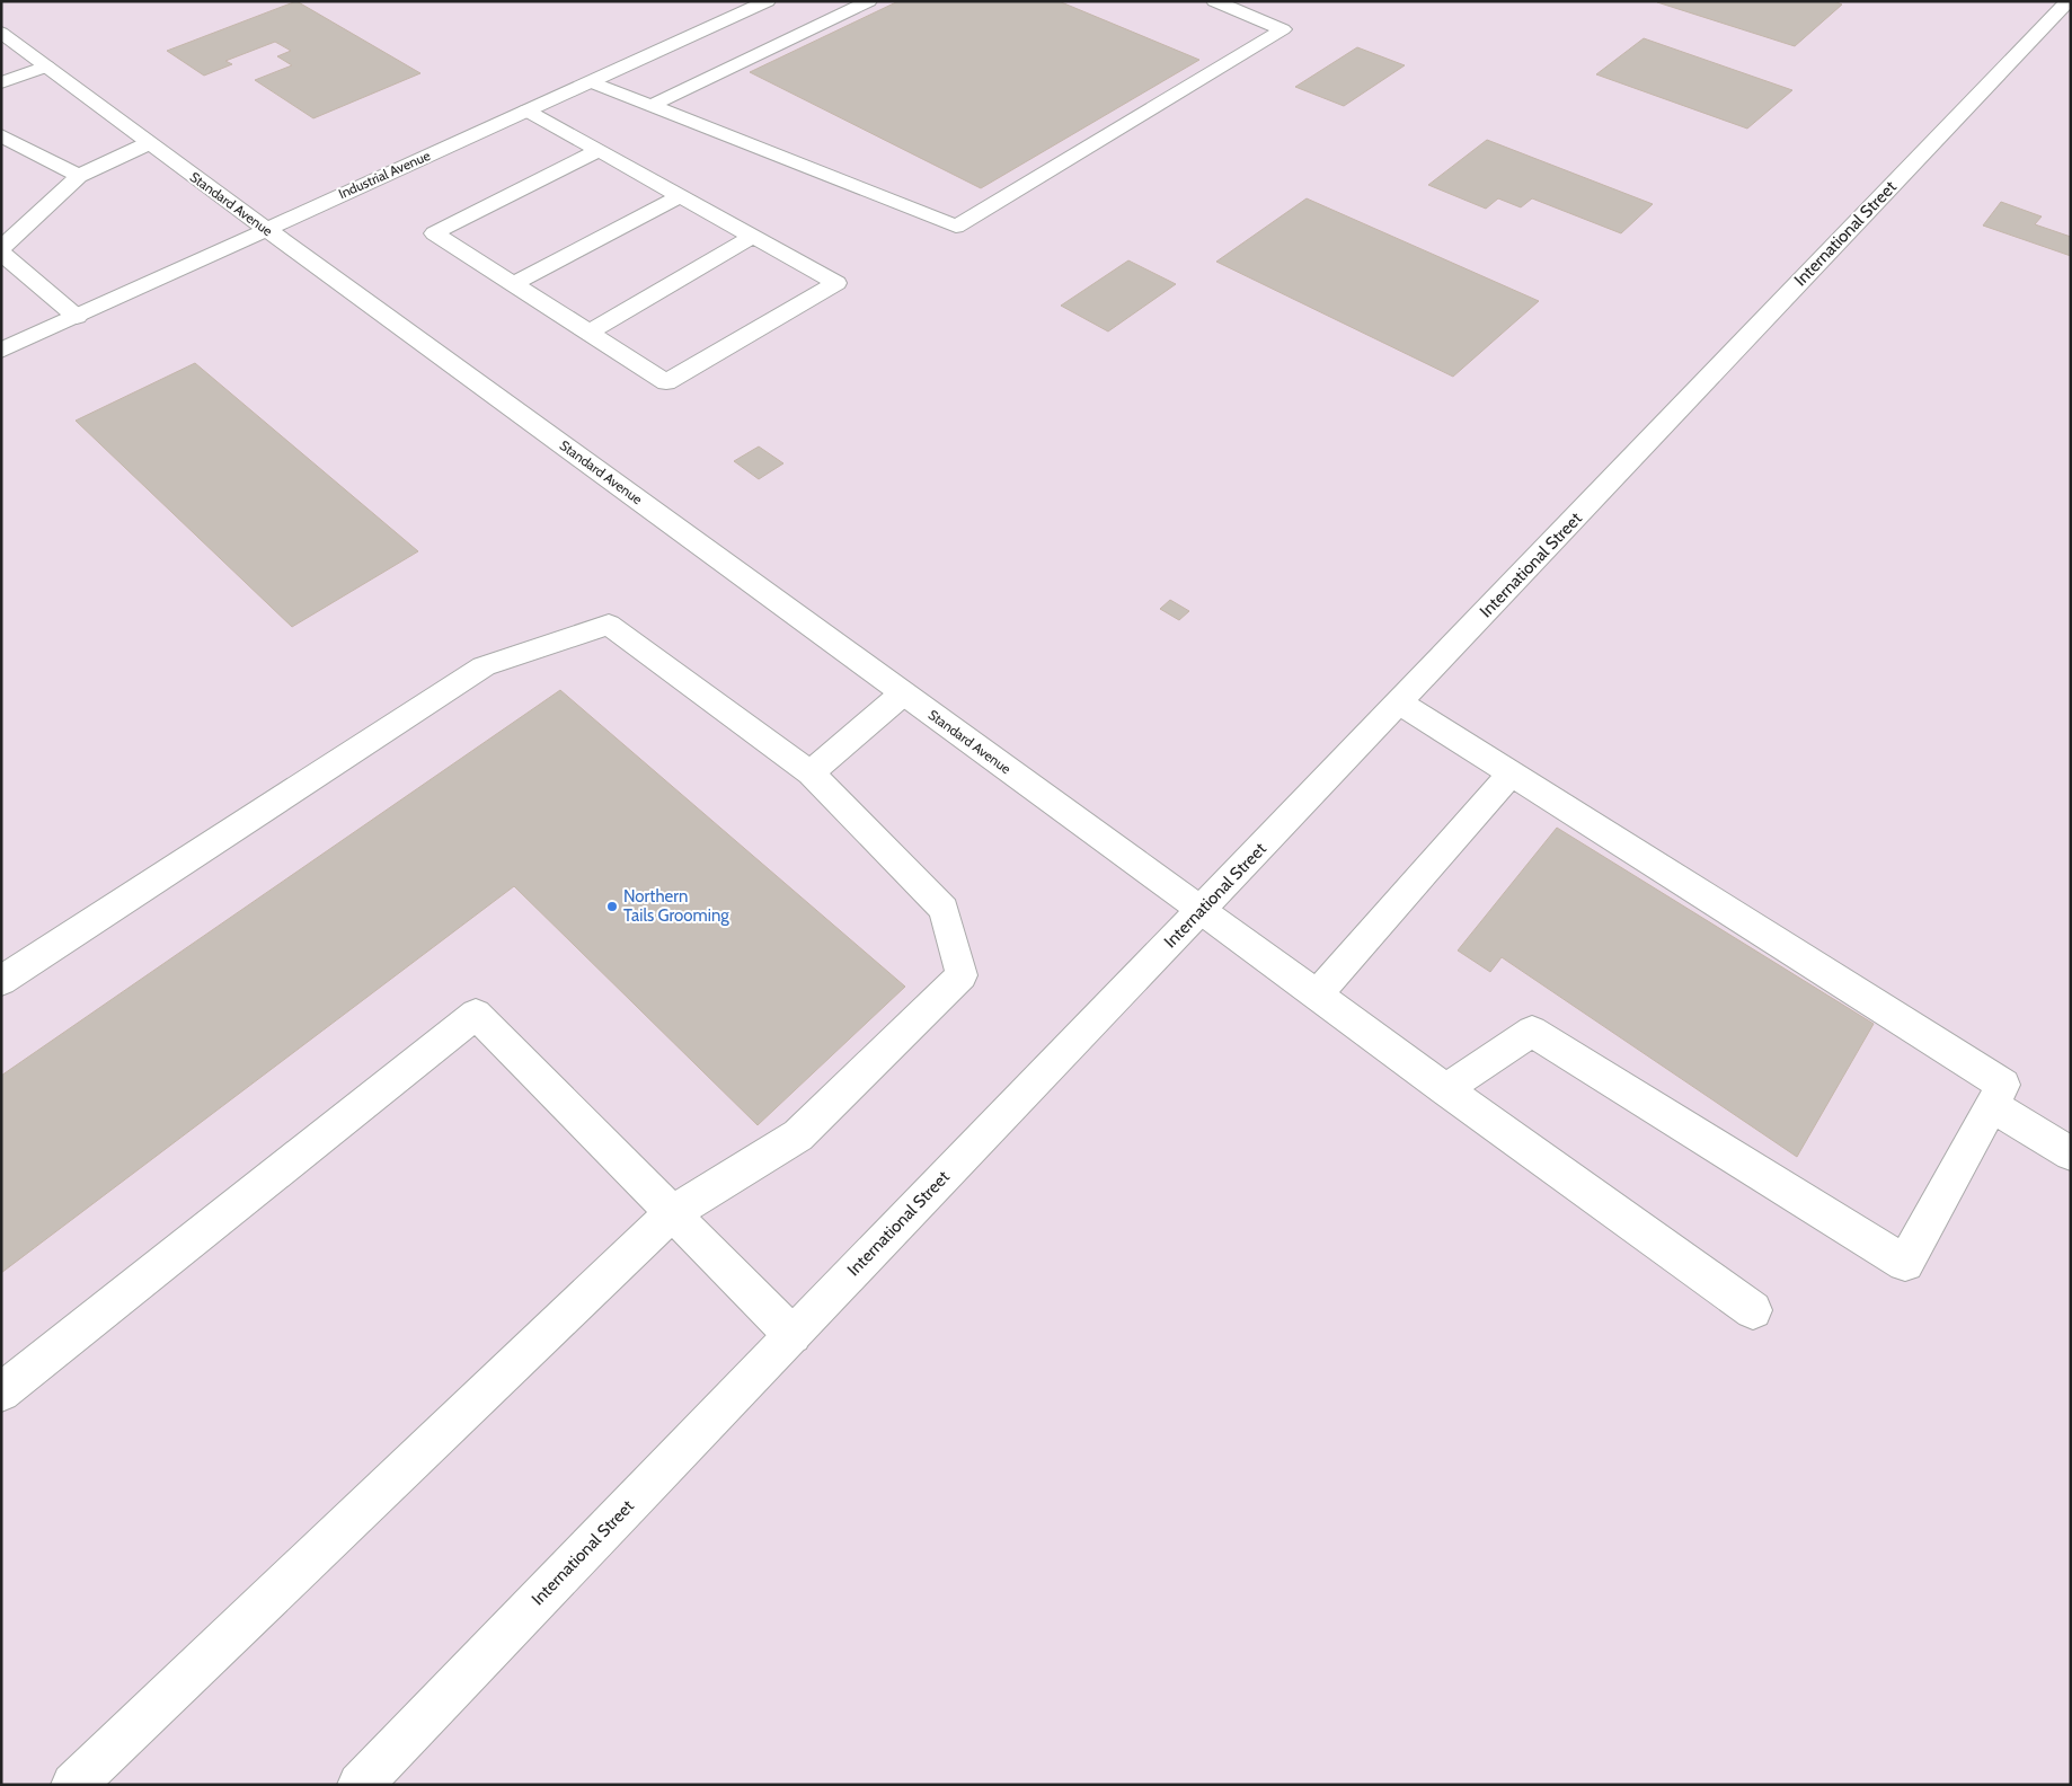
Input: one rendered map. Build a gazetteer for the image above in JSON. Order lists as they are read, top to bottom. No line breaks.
{"streets":{"street":["Industrial Avenue","Standard Avenue","International Street"]},"crossings":[["Industrial Avenue","Standard Avenue"],["Standard Avenue","International Street"]],"places":["Northern Tails Grooming"]}
